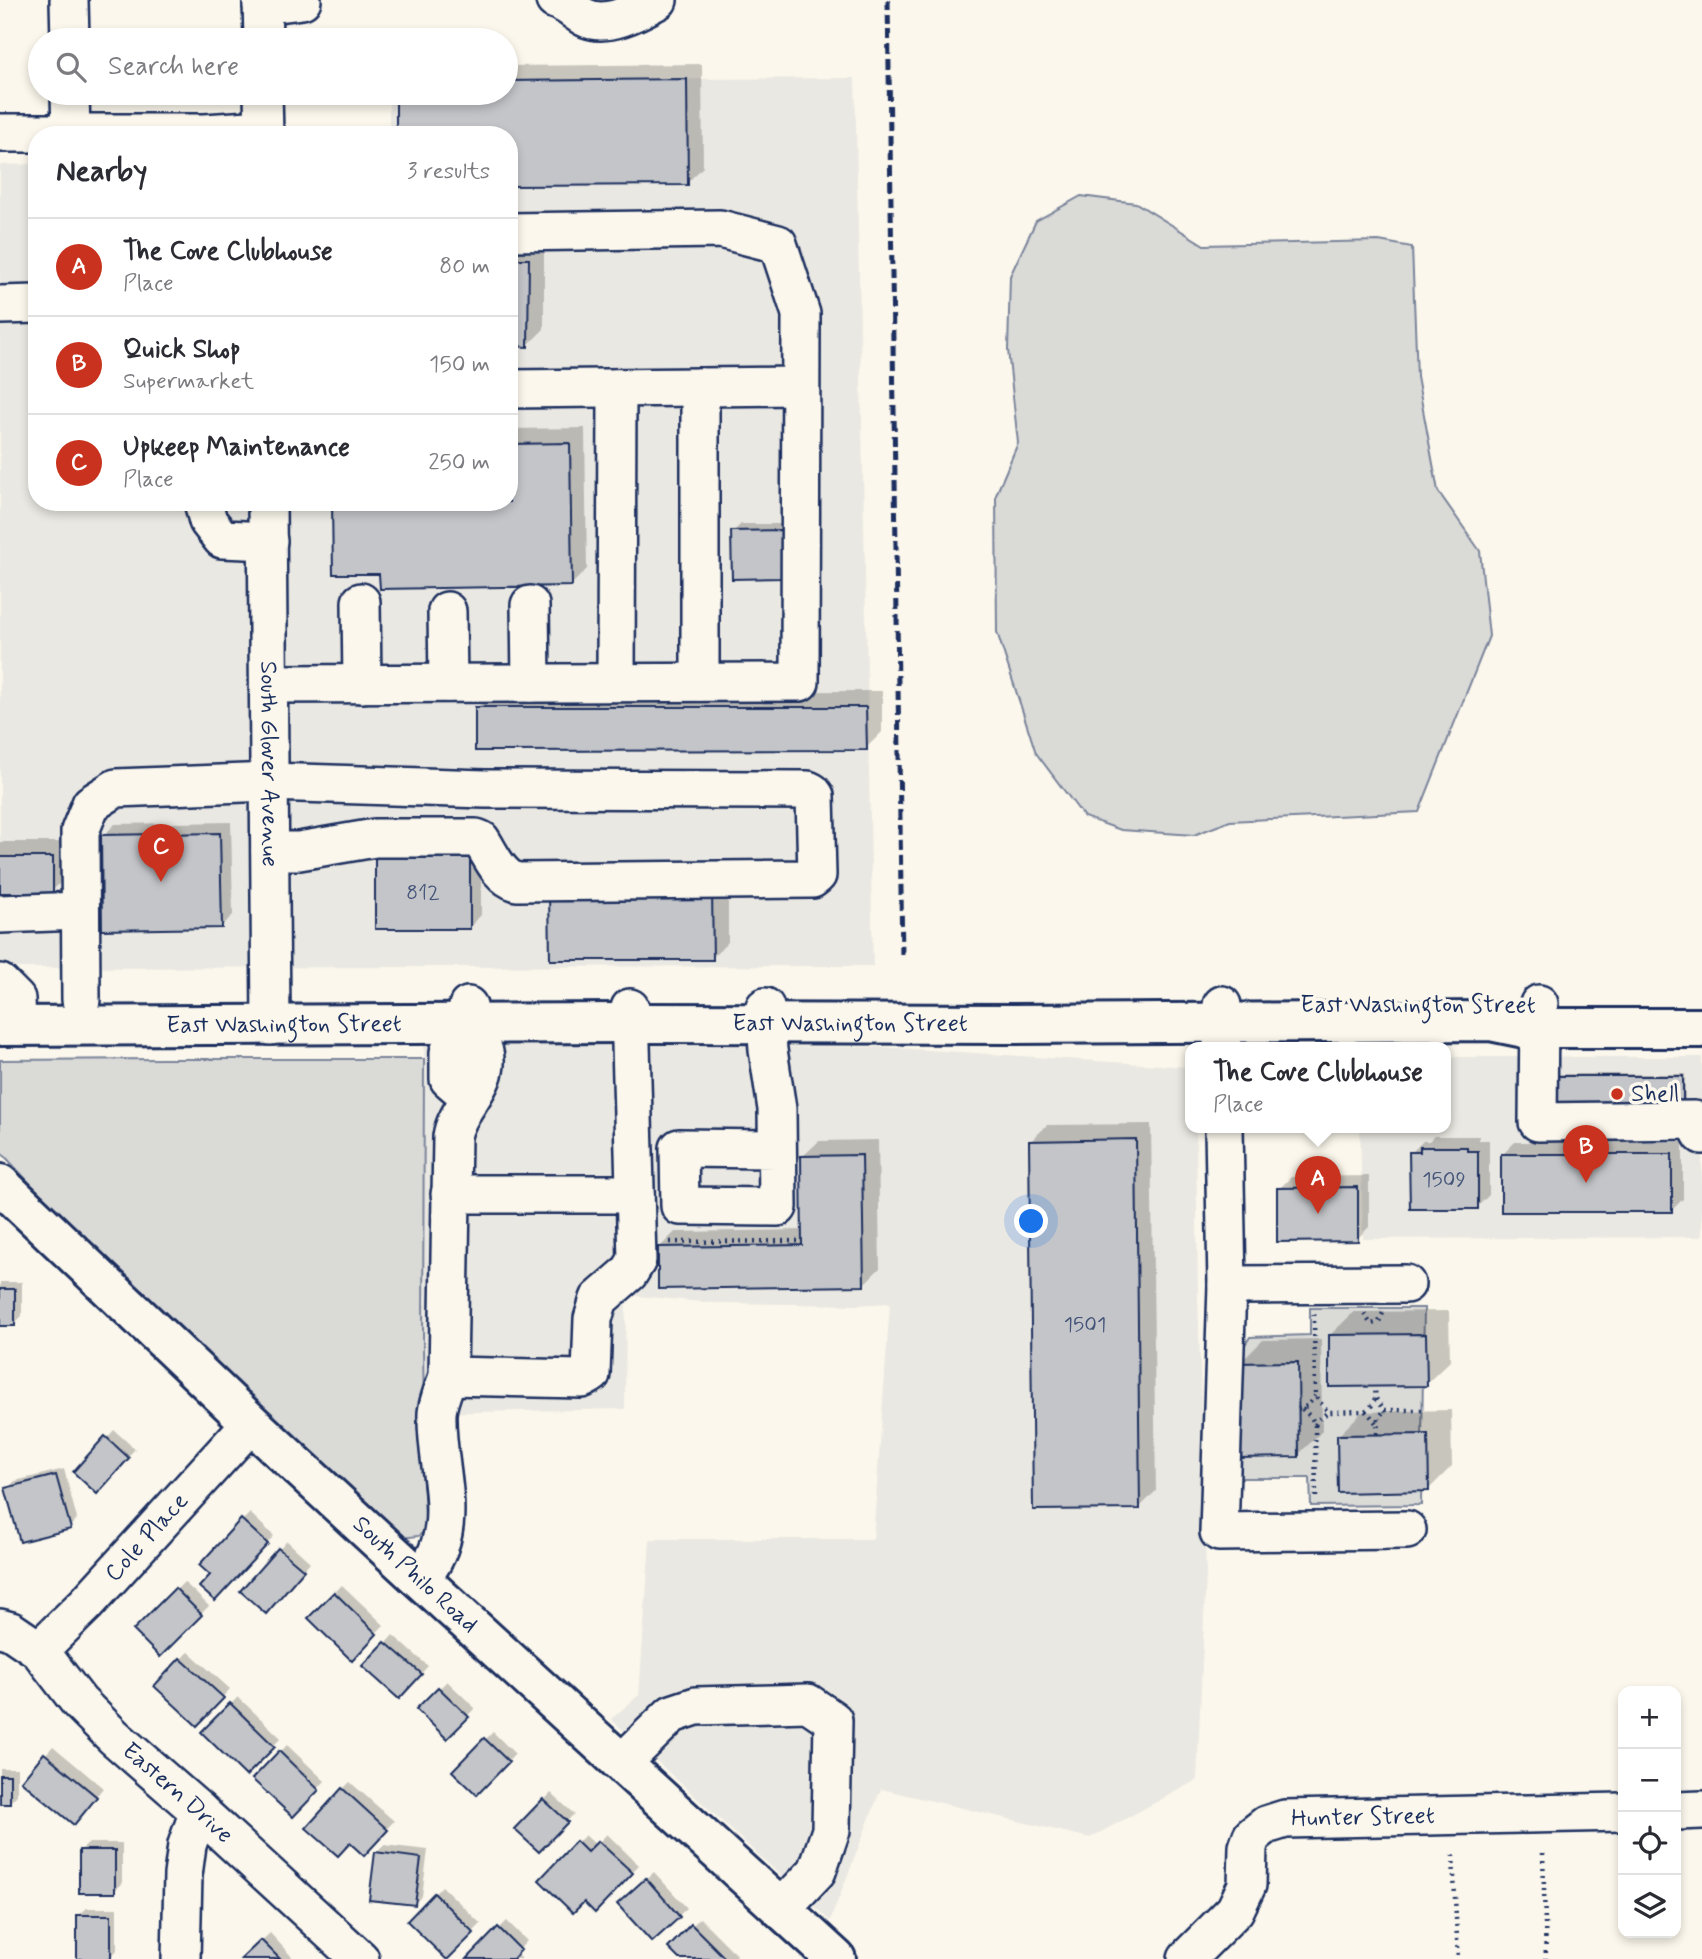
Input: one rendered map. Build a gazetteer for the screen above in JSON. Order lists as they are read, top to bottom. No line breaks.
{"streets":{"main road":["East Washington Street","South Philo Road"],"street":["South Glover Avenue","Cole Place","Eastern Drive","Hunter Street"]},"crossings":[["South Glover Avenue","East Washington Street"],["Cole Place","South Philo Road"],["Cole Place","Eastern Drive"]],"places":["Shell"],"house_numbers":["812","1509","1501"],"page":{"search":"Search here","heading":["Nearby","3 results"],"list":[{"mark":"A","name":"The Cove Clubhouse","note":"Place","value":"80 m"},{"mark":"B","name":"Quick Shop","note":"Supermarket","value":"150 m"},{"mark":"C","name":"Upkeep Maintenance","note":"Place","value":"250 m"}],"pins":["C","B","A"],"popup":["The Cove Clubhouse","Place"],"map_buttons":["+","−"]}}
